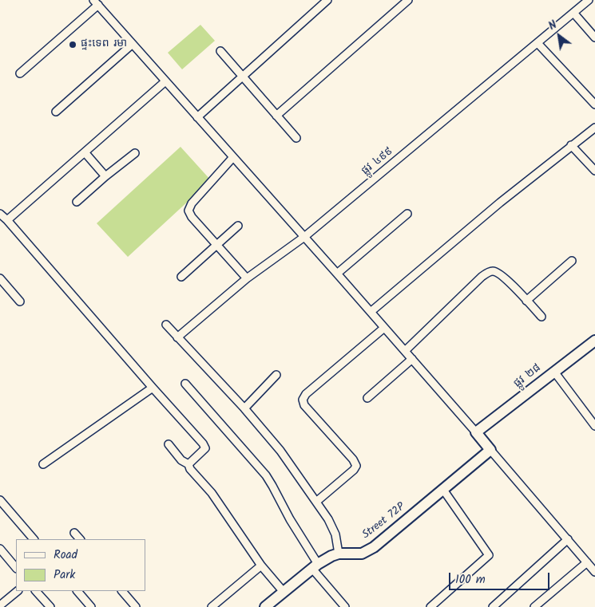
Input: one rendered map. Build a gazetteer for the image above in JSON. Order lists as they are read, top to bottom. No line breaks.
{"streets":{"street":["ផ្លូវ ៤៩៩","ផ្លូវ ២៨","Street 72P"]},"places":["ផ្ទះទេព រមា"],"legend":["Road","Park"],"scale_bar":"100 m","north":"top left"}
